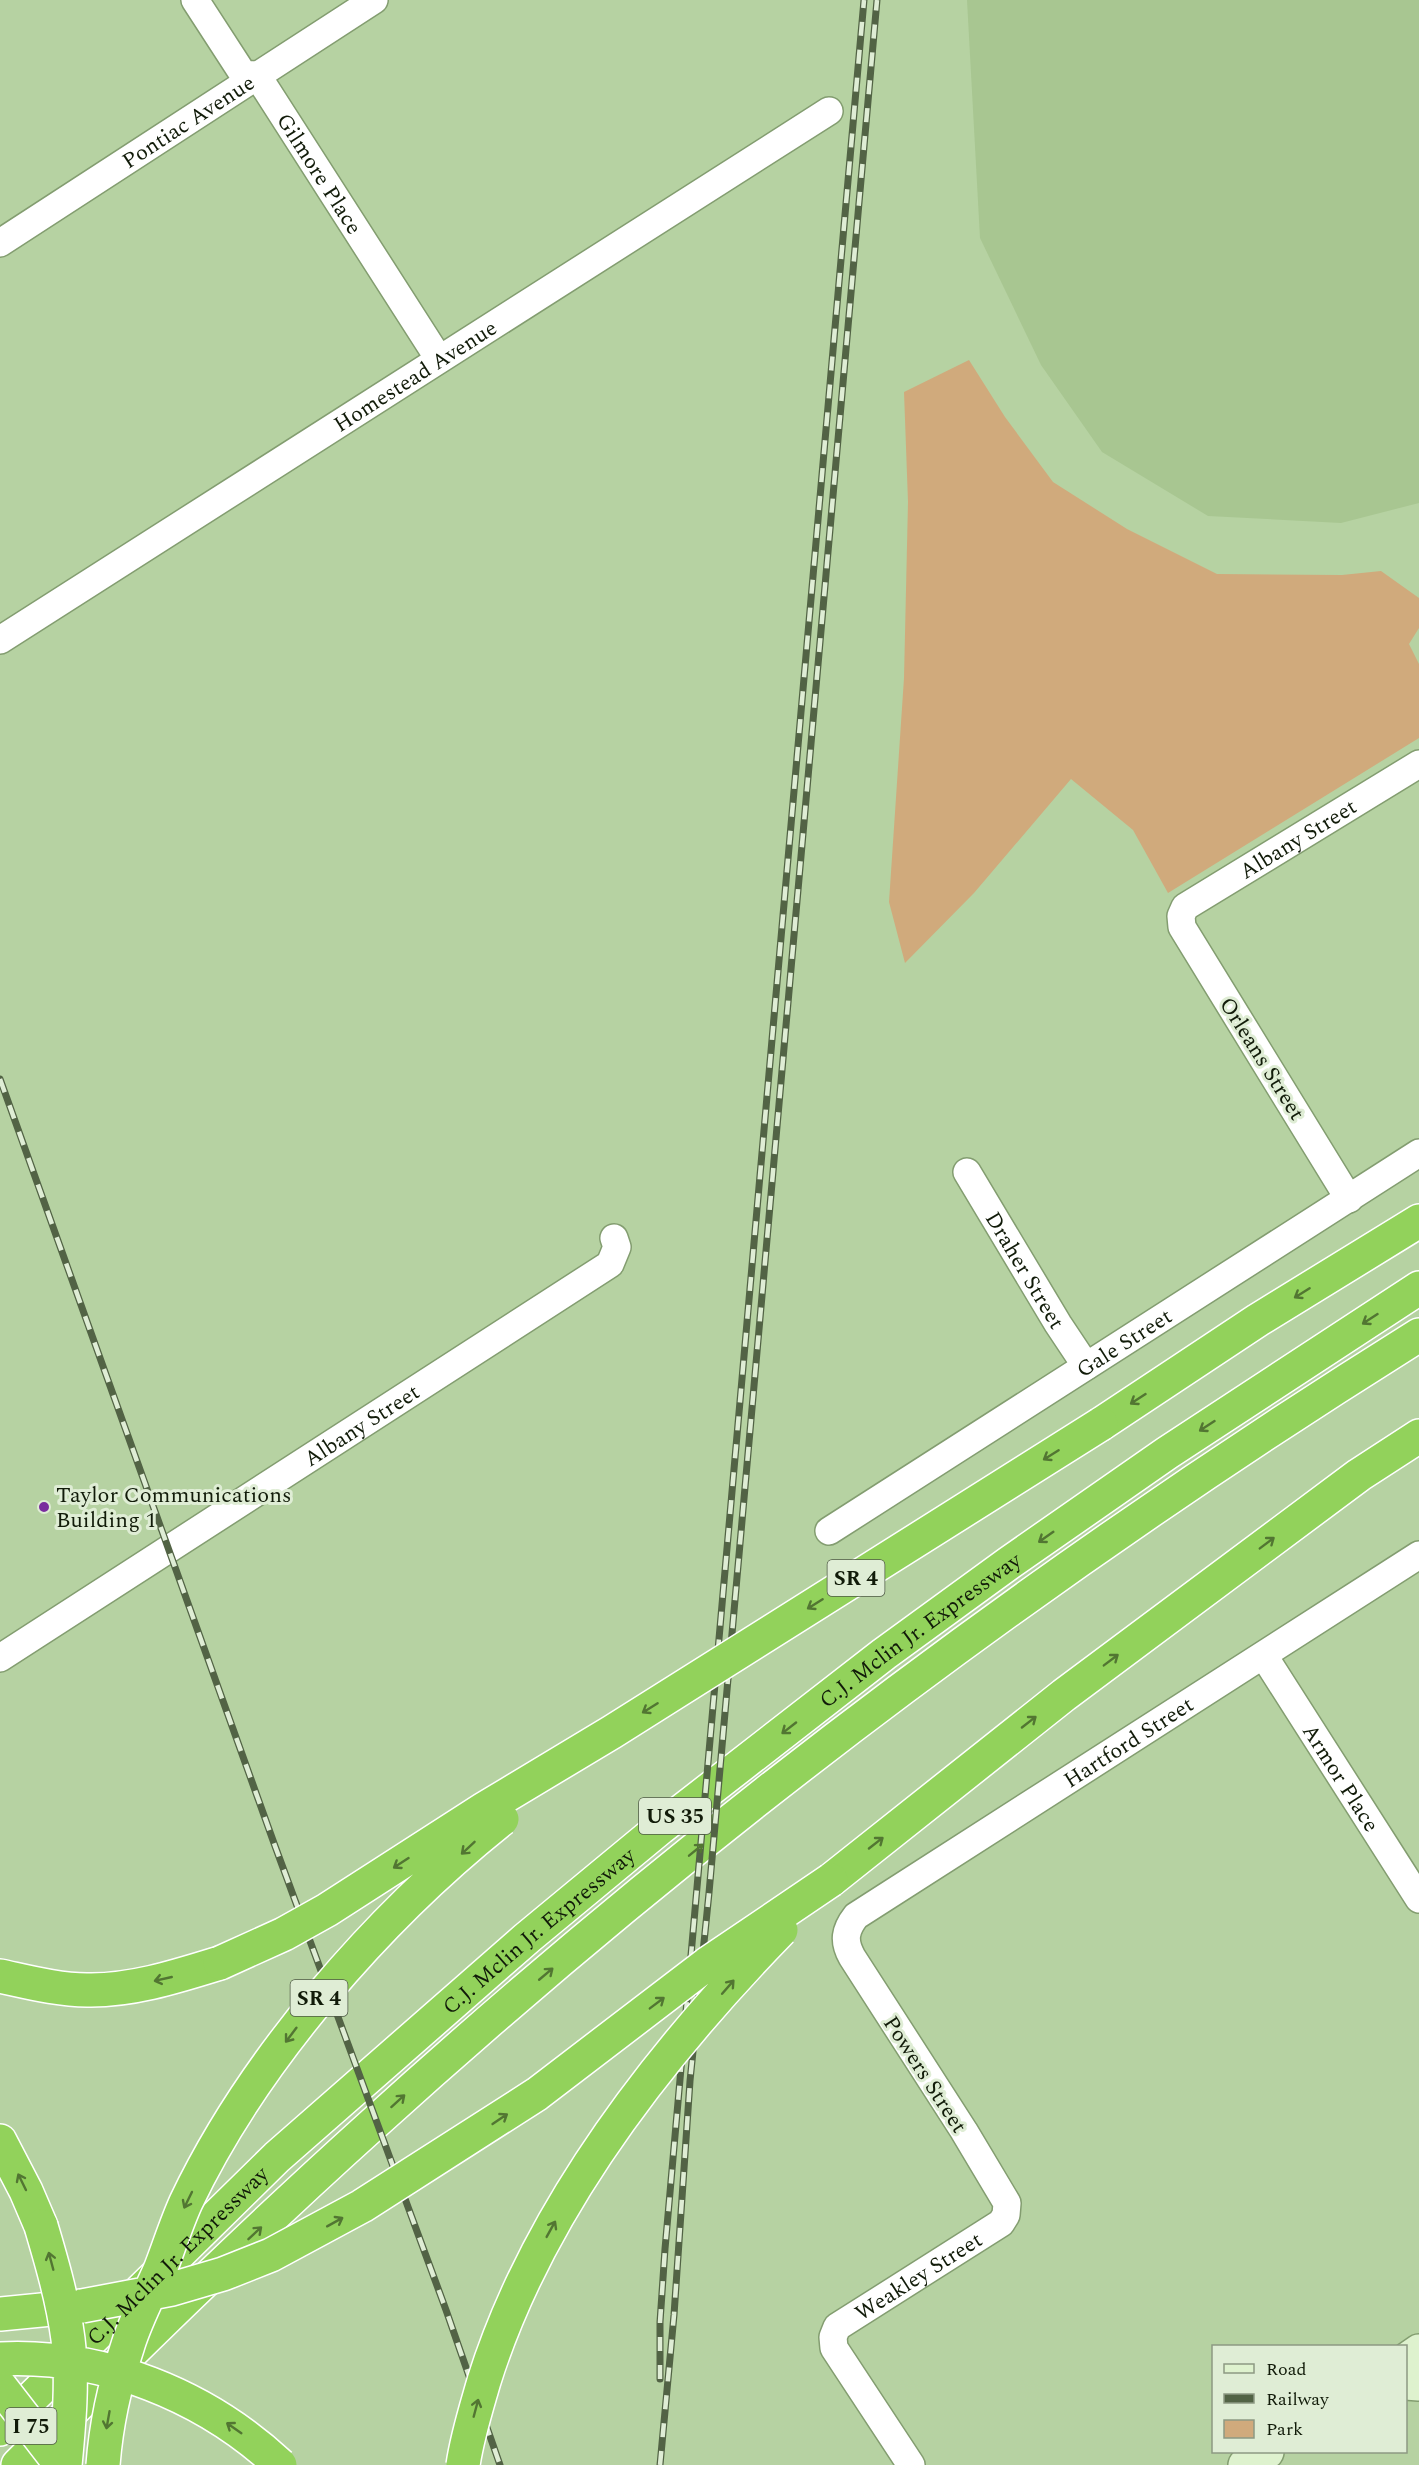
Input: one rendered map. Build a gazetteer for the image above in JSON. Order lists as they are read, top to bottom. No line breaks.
{"streets":{"highway":["SR 4","C.J. Mclin Jr. Expressway","US 35","I 75"],"street":["Pontiac Avenue","Gilmore Place","Homestead Avenue","Albany Street","Orleans Street","Draher Street","Gale Street","Hartford Street","Armor Place","Powers Street","Weakley Street"]},"crossings":[["Pontiac Avenue","Gilmore Place"],["Gilmore Place","Homestead Avenue"],["Albany Street","Orleans Street"],["Orleans Street","Gale Street"],["Draher Street","Gale Street"],["Hartford Street","Armor Place"],["Hartford Street","Powers Street"],["Powers Street","Weakley Street"]],"places":["Taylor Communications Building 1"],"legend":["Road","Railway","Park"]}
